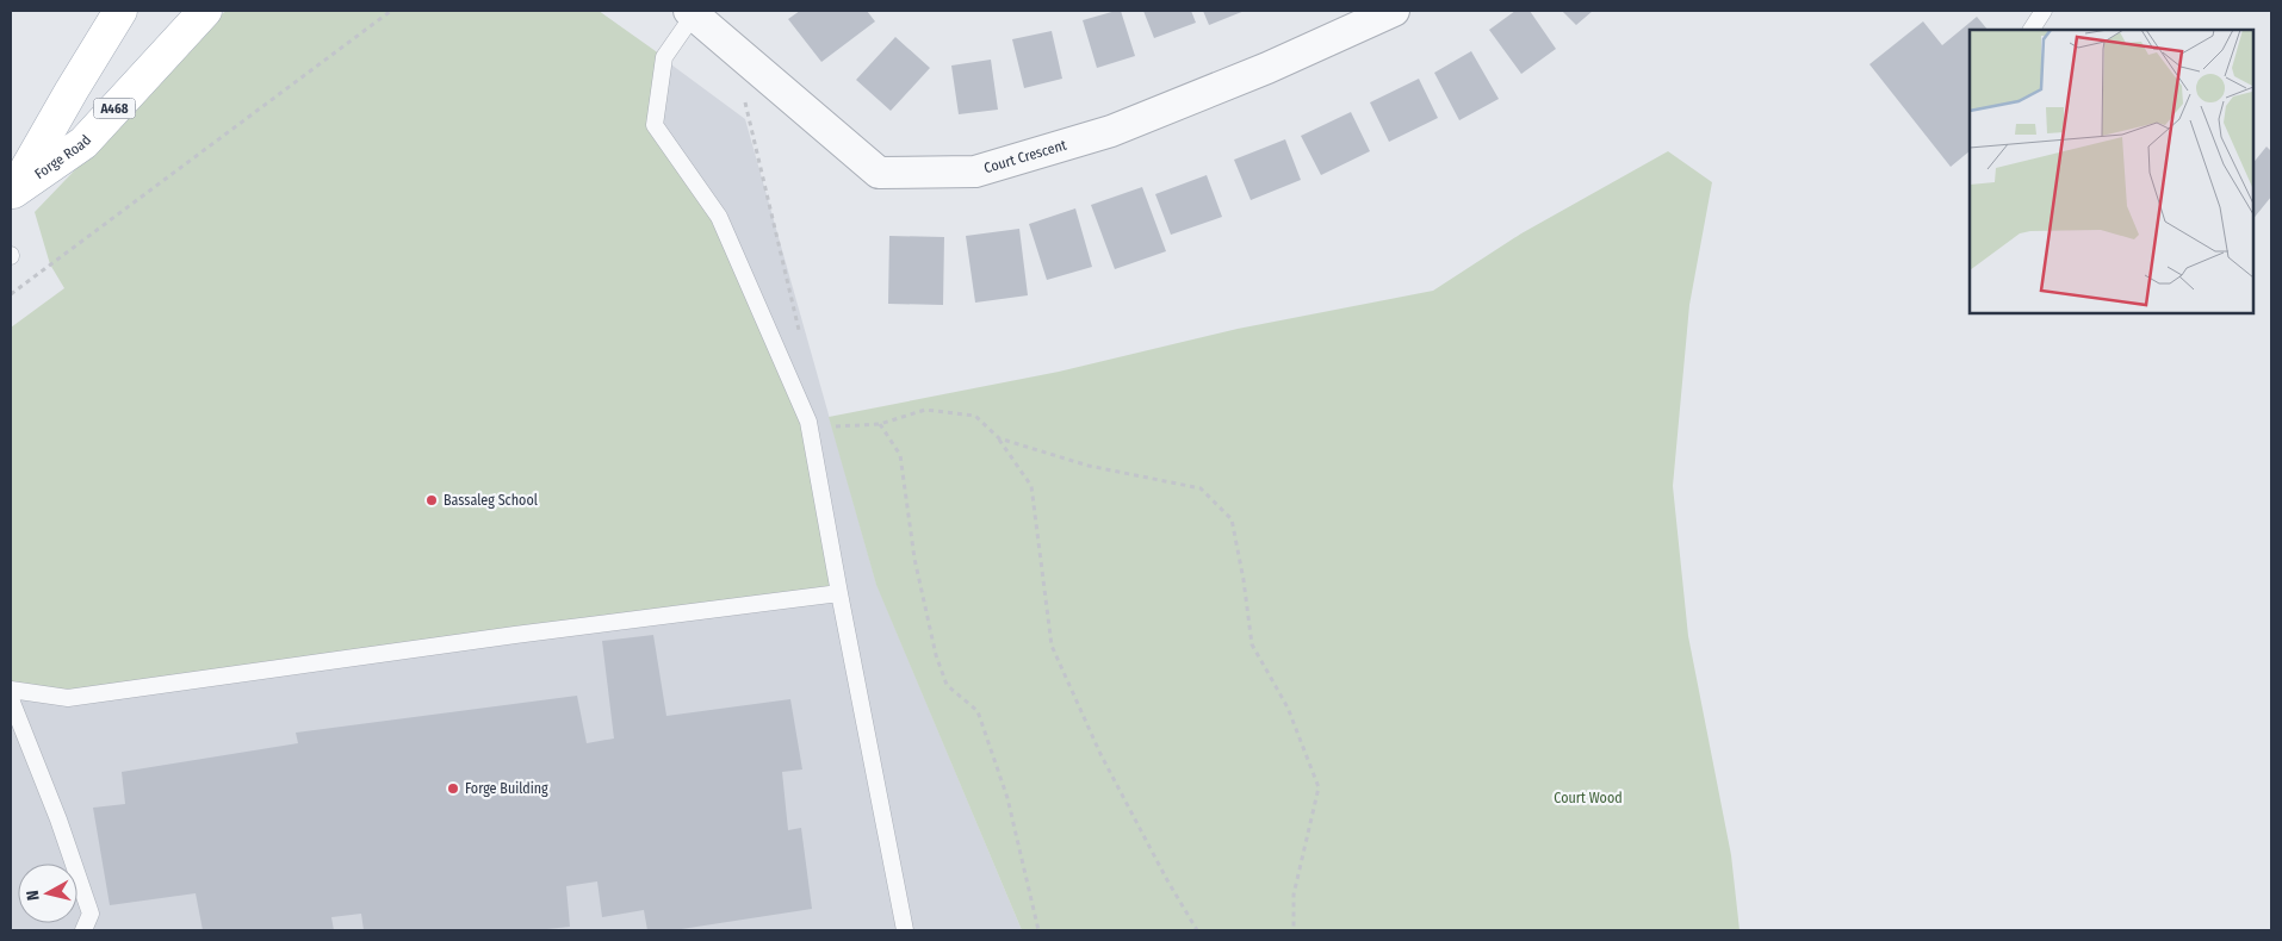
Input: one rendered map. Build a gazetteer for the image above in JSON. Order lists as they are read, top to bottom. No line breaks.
{"streets":{"main road":["A468","Forge Road"],"street":["Court Crescent"]},"parks":["Court Wood"],"places":["Bassaleg School","Forge Building"],"north":"left"}
